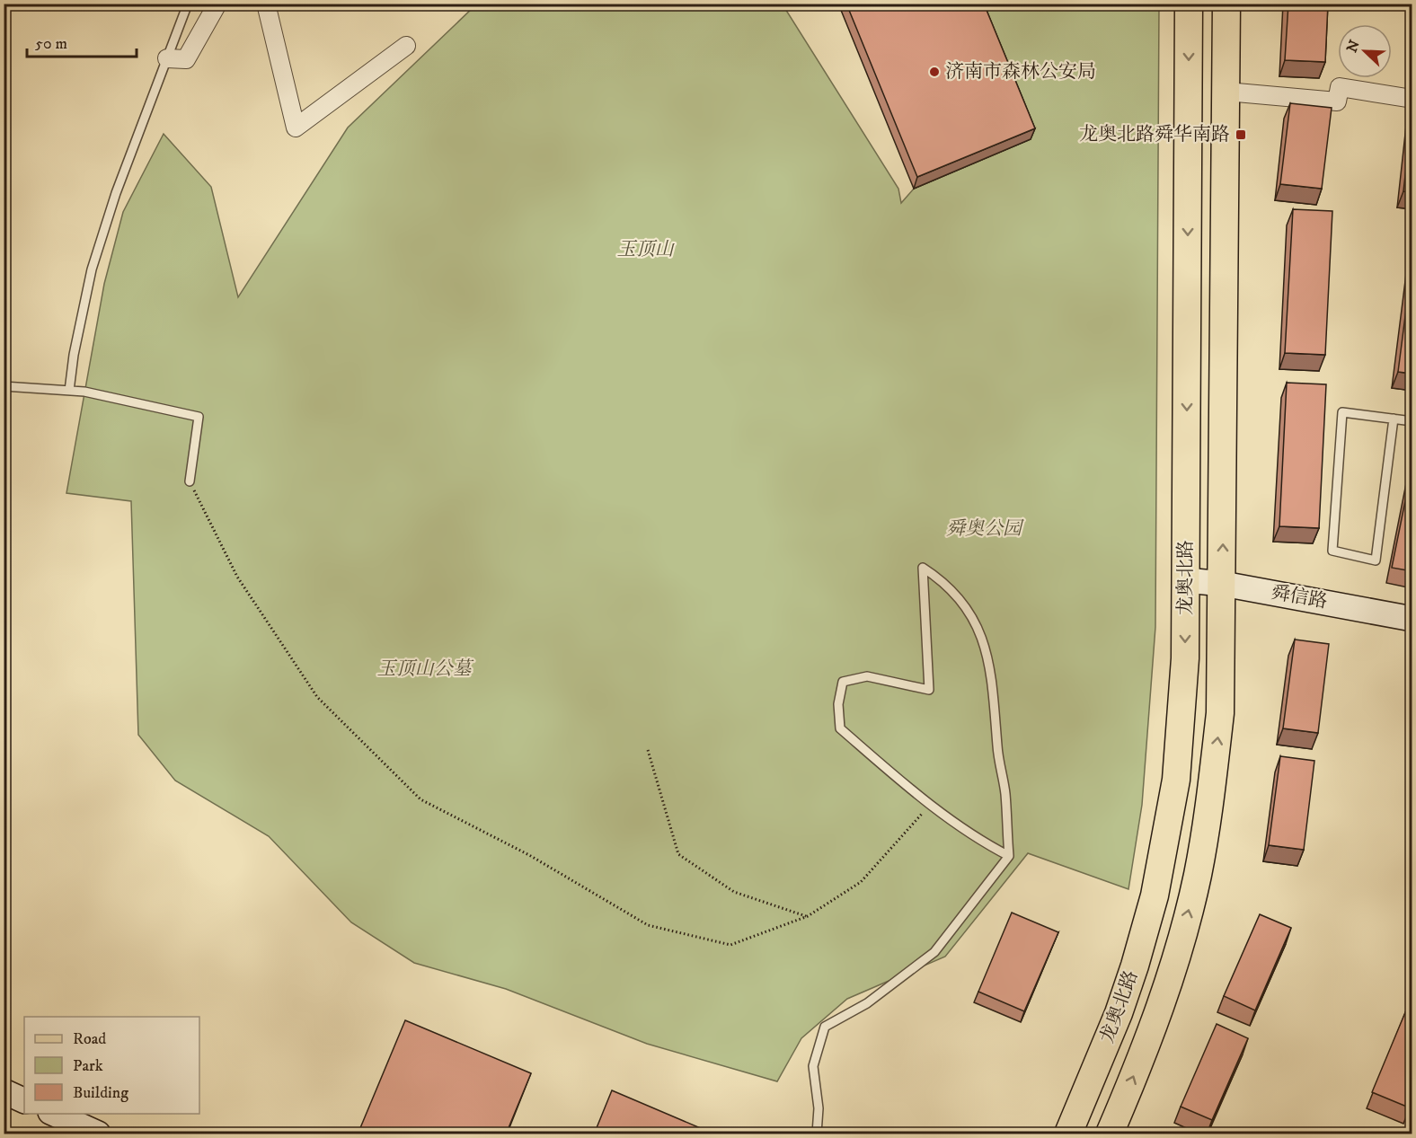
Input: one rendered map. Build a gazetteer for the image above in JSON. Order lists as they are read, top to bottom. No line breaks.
{"streets":{"main road":["龙奥北路"],"street":["舜信路"]},"crossings":[["龙奥北路","舜信路"]],"parks":["玉顶山","舜奥公园","玉顶山公墓"],"places":{"other":["济南市森林公安局"],"transit":["龙奥北路舜华南路"]},"legend":["Road","Park","Building"],"scale_bar":"50 m","north":"top left"}
